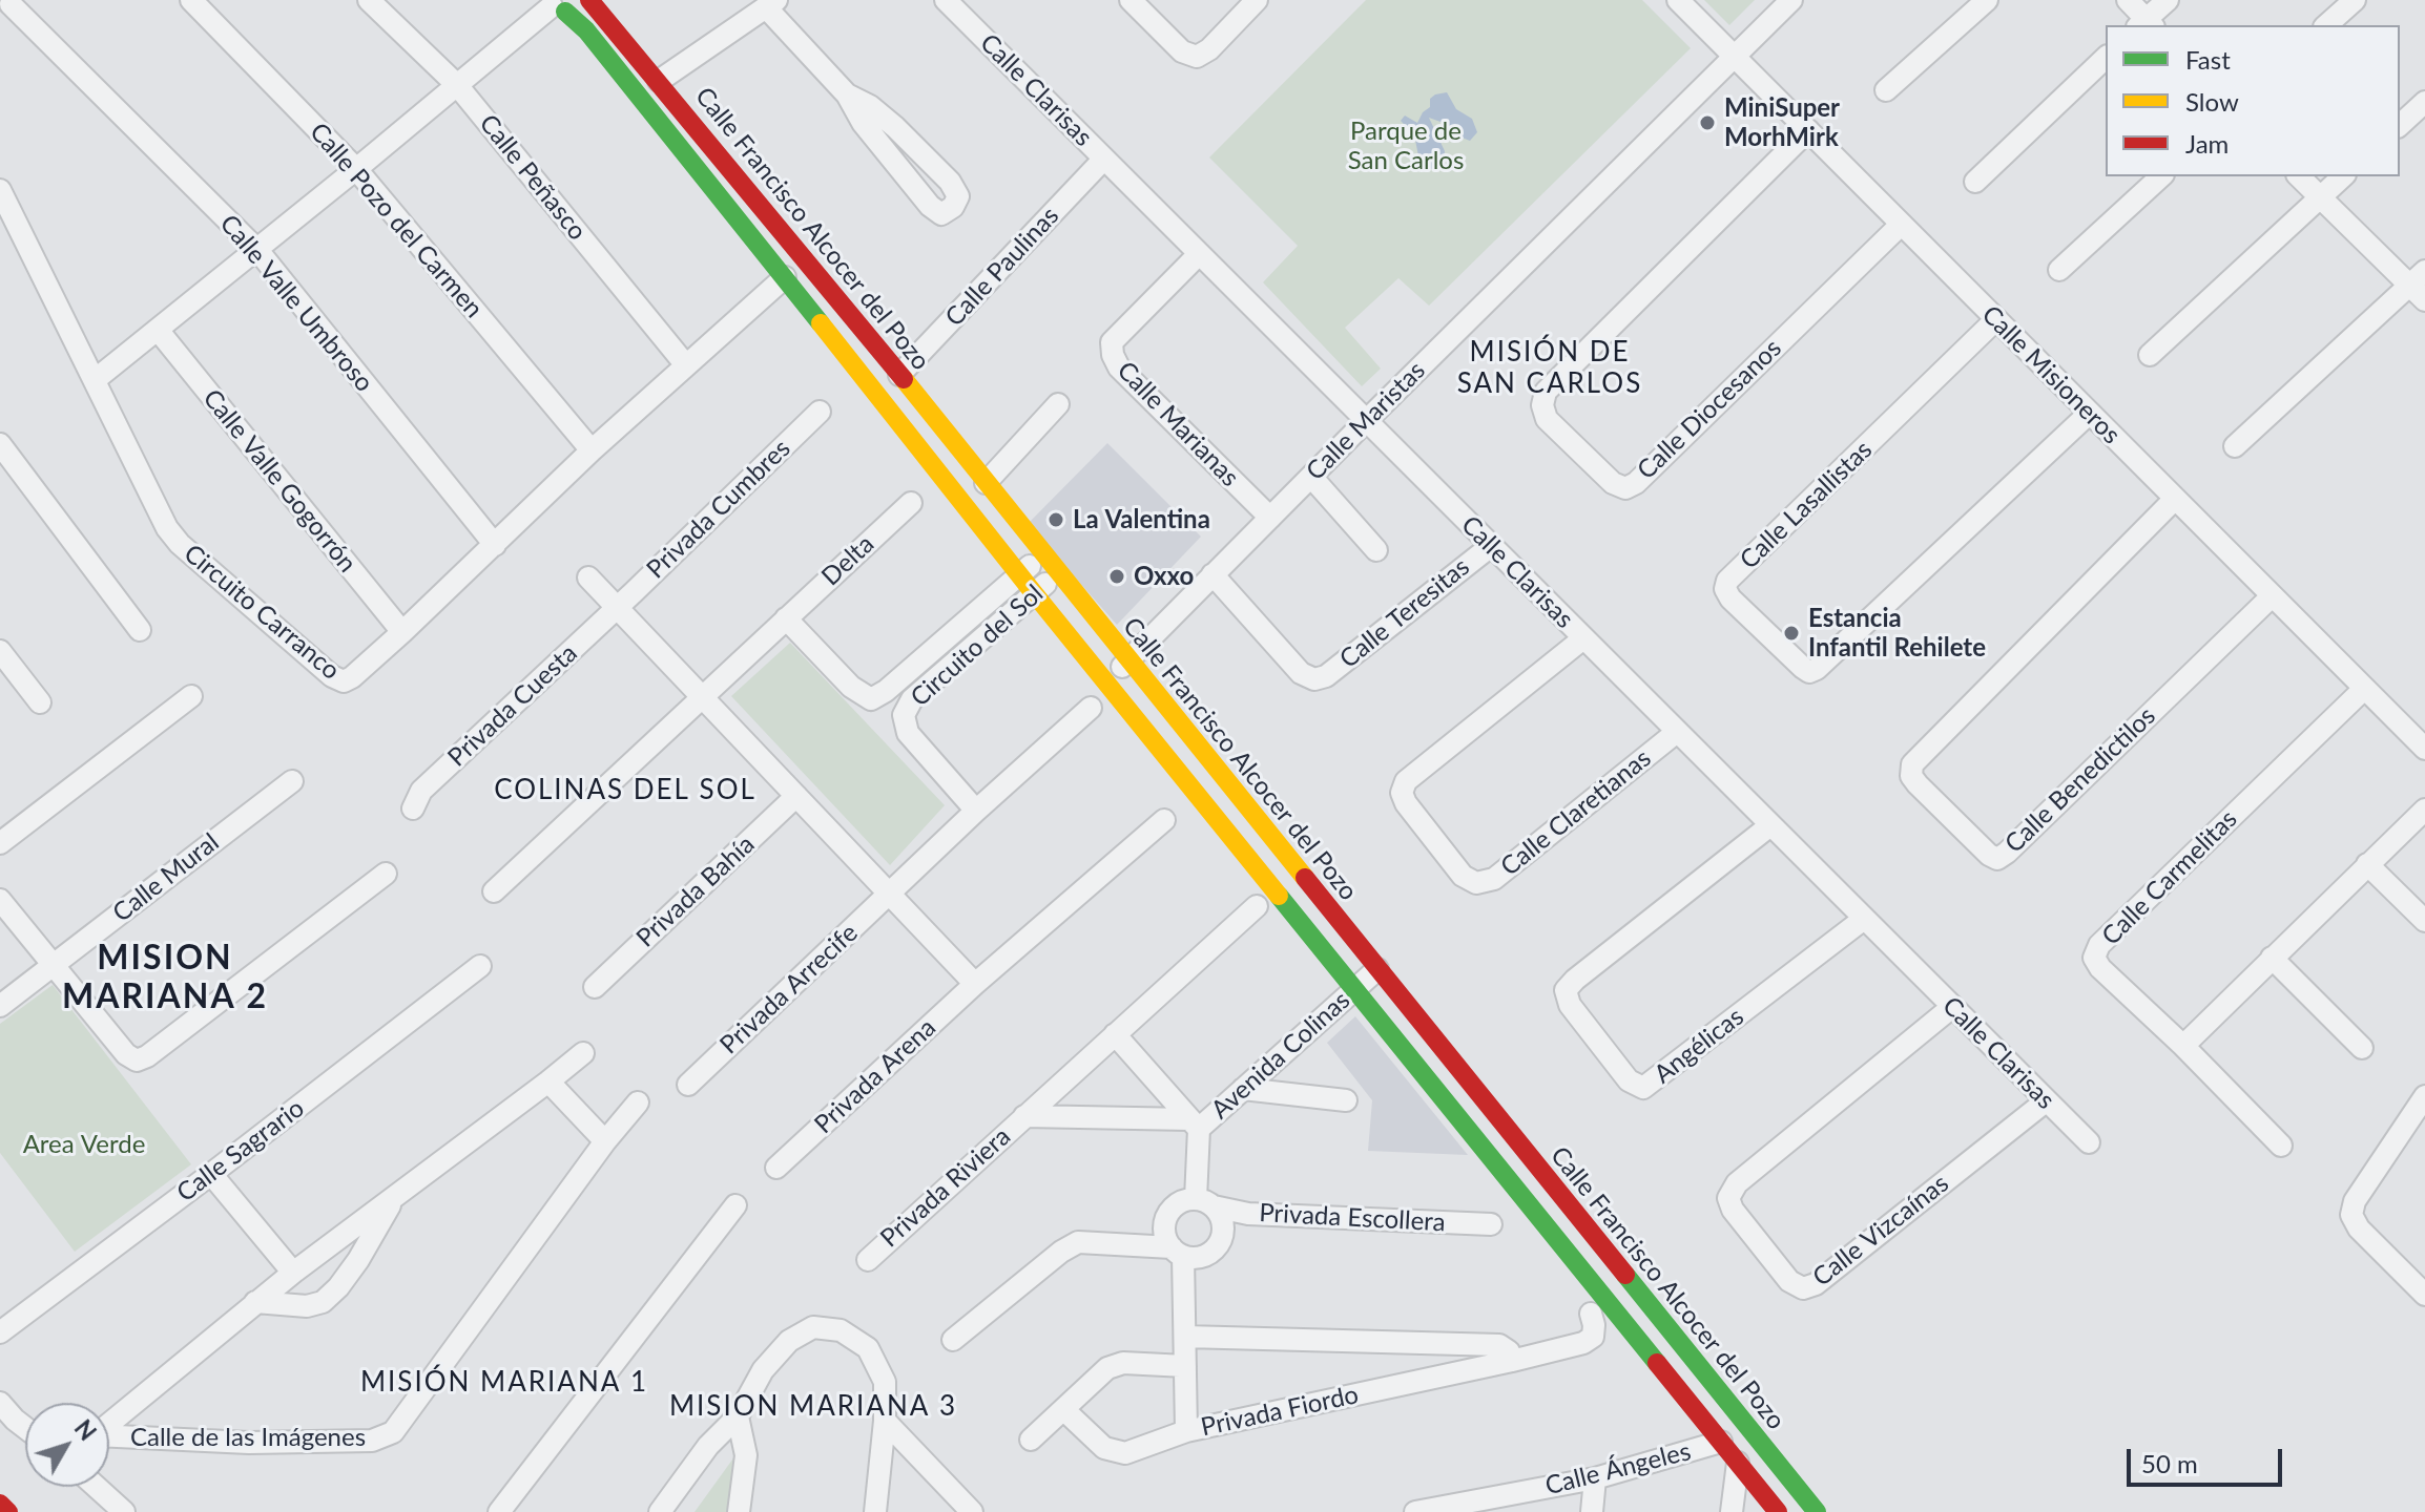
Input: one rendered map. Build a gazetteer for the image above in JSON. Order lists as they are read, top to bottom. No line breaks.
{"streets":{"main road":["Calle Francisco Alcocer del Pozo"],"street":["Calle Clarisas","Calle Peñasco","Calle Pozo del Carmen","Calle Paulinas","Calle Valle Umbroso","Calle Misioneros","Calle Diocesanos","Calle Maristas","Calle Marianas","Calle Valle Gogorrón","Calle Lasallistas","Privada Cumbres","Delta","Circuito Carranco","Calle Teresitas","Circuito del Sol","Privada Cuesta","Calle Benedictilos","Calle Claretianas","Calle Mural","Calle Carmelitas","Privada Bahía","Privada Arrecife","Angélicas","Avenida Colinas","Privada Arena","Calle Sagrario","Privada Riviera","Privada Escollera","Calle Vizcaínas","Privada Fiordo","Calle de las Imágenes","Calle Ángeles"]},"crossings":[["Calle Clarisas","Calle Paulinas"],["Calle Clarisas","Calle Maristas"],["Calle Clarisas","Calle Marianas"],["Calle Clarisas","Calle Teresitas"],["Calle Clarisas","Calle Claretianas"],["Calle Clarisas","Angélicas"],["Calle Clarisas","Calle Vizcaínas"],["Calle Peñasco","Circuito Carranco"],["Calle Pozo del Carmen","Circuito Carranco"],["Calle Francisco Alcocer del Pozo","Calle Paulinas"],["Calle Francisco Alcocer del Pozo","Calle Maristas"],["Calle Francisco Alcocer del Pozo","Circuito Carranco"],["Calle Francisco Alcocer del Pozo","Circuito del Sol"],["Calle Francisco Alcocer del Pozo","Avenida Colinas"],["Calle Francisco Alcocer del Pozo","Calle Ángeles"],["Calle Valle Umbroso","Circuito Carranco"],["Calle Misioneros","Calle Diocesanos"],["Calle Misioneros","Calle Maristas"],["Calle Misioneros","Calle Lasallistas"],["Calle Misioneros","Calle Benedictilos"],["Calle Misioneros","Calle Carmelitas"],["Calle Maristas","Calle Marianas"],["Calle Maristas","Calle Teresitas"],["Calle Valle Gogorrón","Circuito Carranco"],["Privada Cumbres","Privada Cuesta"],["Delta","Circuito del Sol"],["Avenida Colinas","Privada Riviera"],["Avenida Colinas","Privada Escollera"]],"districts":["MISIÓN DE SAN CARLOS","COLINAS DEL SOL","MISION MARIANA 2","MISIÓN MARIANA 1","MISION MARIANA 3"],"parks":["Parque de San Carlos","Area Verde"],"places":["MiniSuper MorhMirk","La Valentina","Oxxo","Estancia Infantil Rehilete"],"legend":["Fast","Slow","Jam"],"scale_bar":"50 m","north":"top right"}
